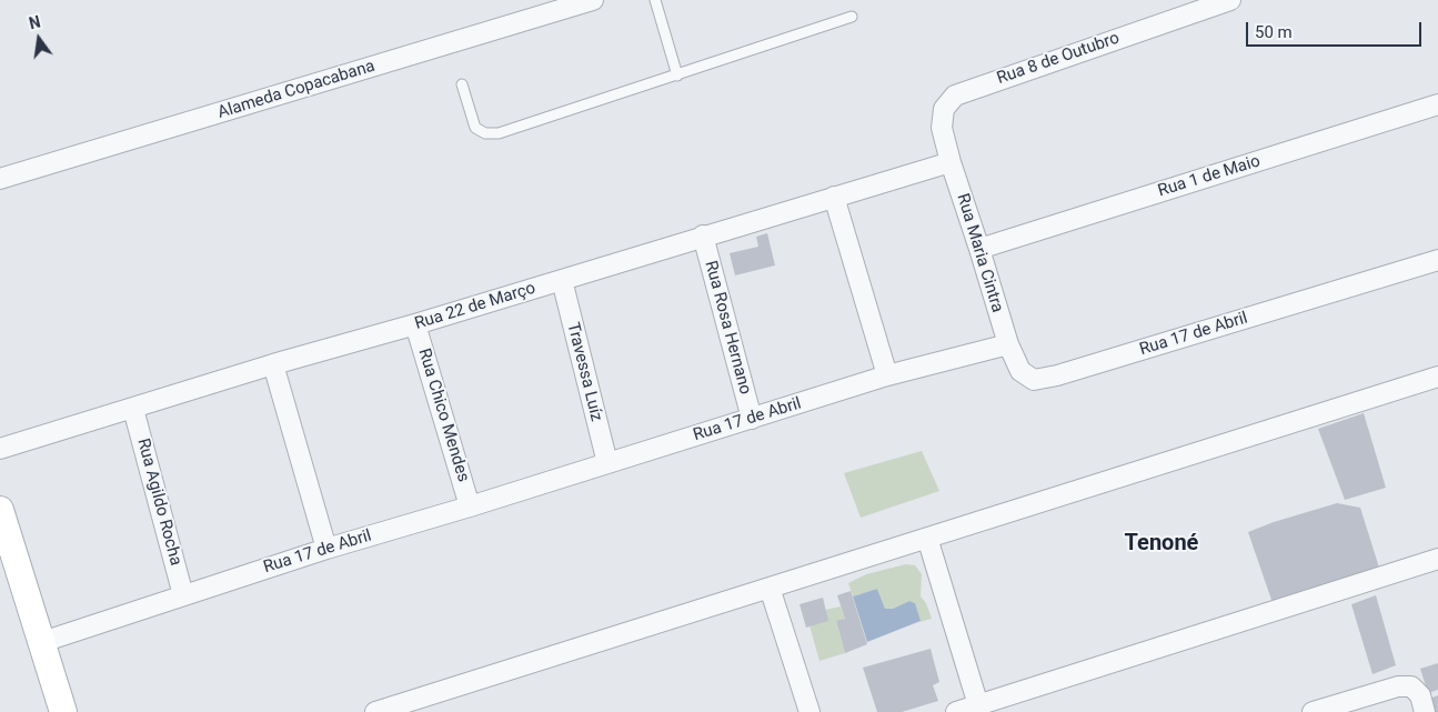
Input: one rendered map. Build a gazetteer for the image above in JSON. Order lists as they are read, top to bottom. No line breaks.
{"streets":{"street":["Rua 8 de Outubro","Alameda Copacabana","Rua 1 de Maio","Rua Maria Cintra","Rua 22 de Março","Rua Rosa Hernano","Rua 17 de Abril","Travessa Luíz","Rua Chico Mendes","Rua Agildo Rocha"]},"crossings":[["Rua 8 de Outubro","Rua Maria Cintra"],["Rua 8 de Outubro","Rua 22 de Março"],["Rua 1 de Maio","Rua Maria Cintra"],["Rua Maria Cintra","Rua 22 de Março"],["Rua Maria Cintra","Rua 17 de Abril"],["Rua 22 de Março","Rua Rosa Hernano"],["Rua 22 de Março","Travessa Luíz"],["Rua 22 de Março","Rua Chico Mendes"],["Rua 22 de Março","Rua Agildo Rocha"],["Rua Rosa Hernano","Rua 17 de Abril"],["Rua 17 de Abril","Travessa Luíz"],["Rua 17 de Abril","Rua Chico Mendes"],["Rua 17 de Abril","Rua Agildo Rocha"]],"districts":["Tenoné"],"scale_bar":"50 m","north":"top"}
